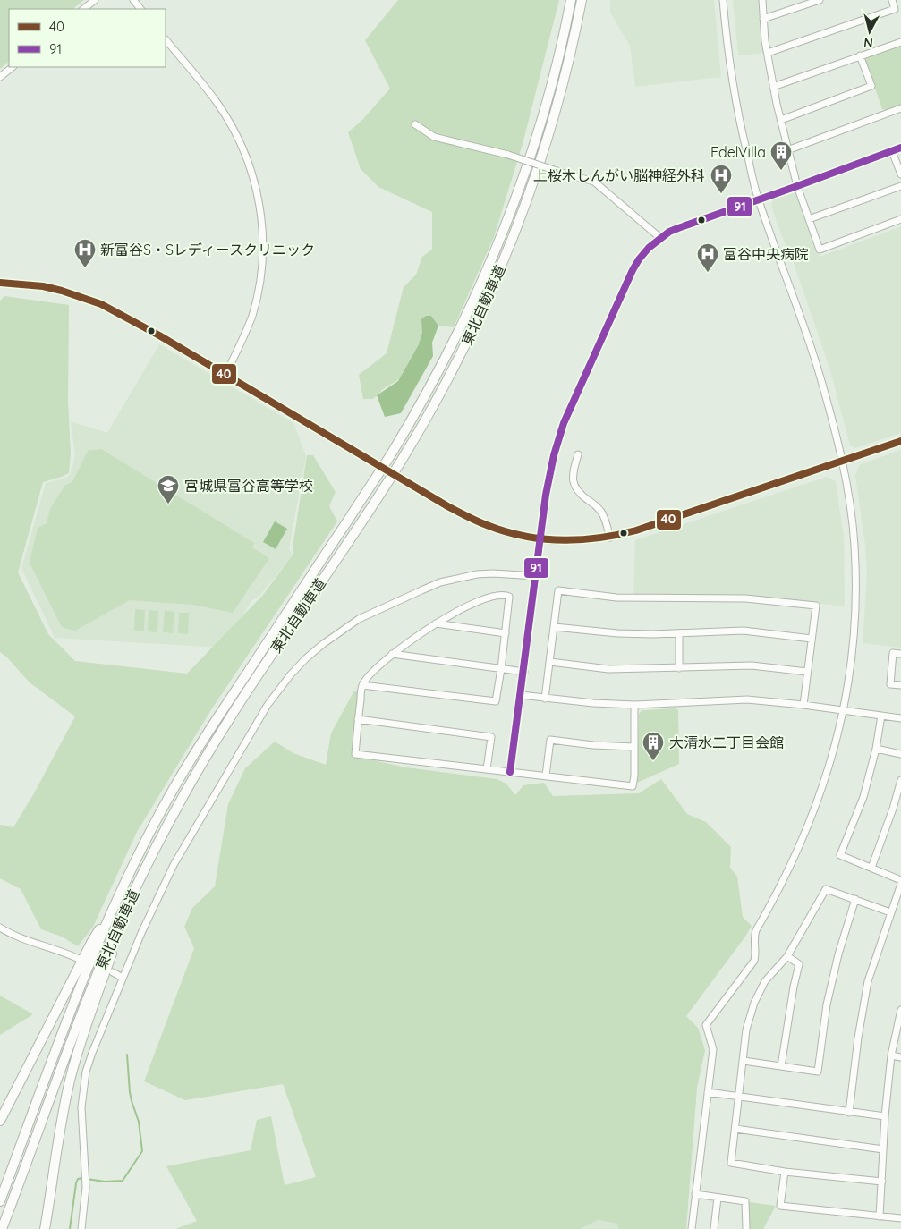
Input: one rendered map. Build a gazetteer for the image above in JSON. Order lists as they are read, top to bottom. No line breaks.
{"streets":{"highway":["東北自動車道"]},"places":{"building":["EdelVilla","大清水二丁目会館"],"hospital":["上桜木しんがい脳神経外科","新富谷S・Sレディースクリニック","富谷中央病院"],"school or university":["宮城県富谷高等学校"]},"lines":["transit line 91","transit line 40"],"legend":["40","91"],"north":"bottom"}
